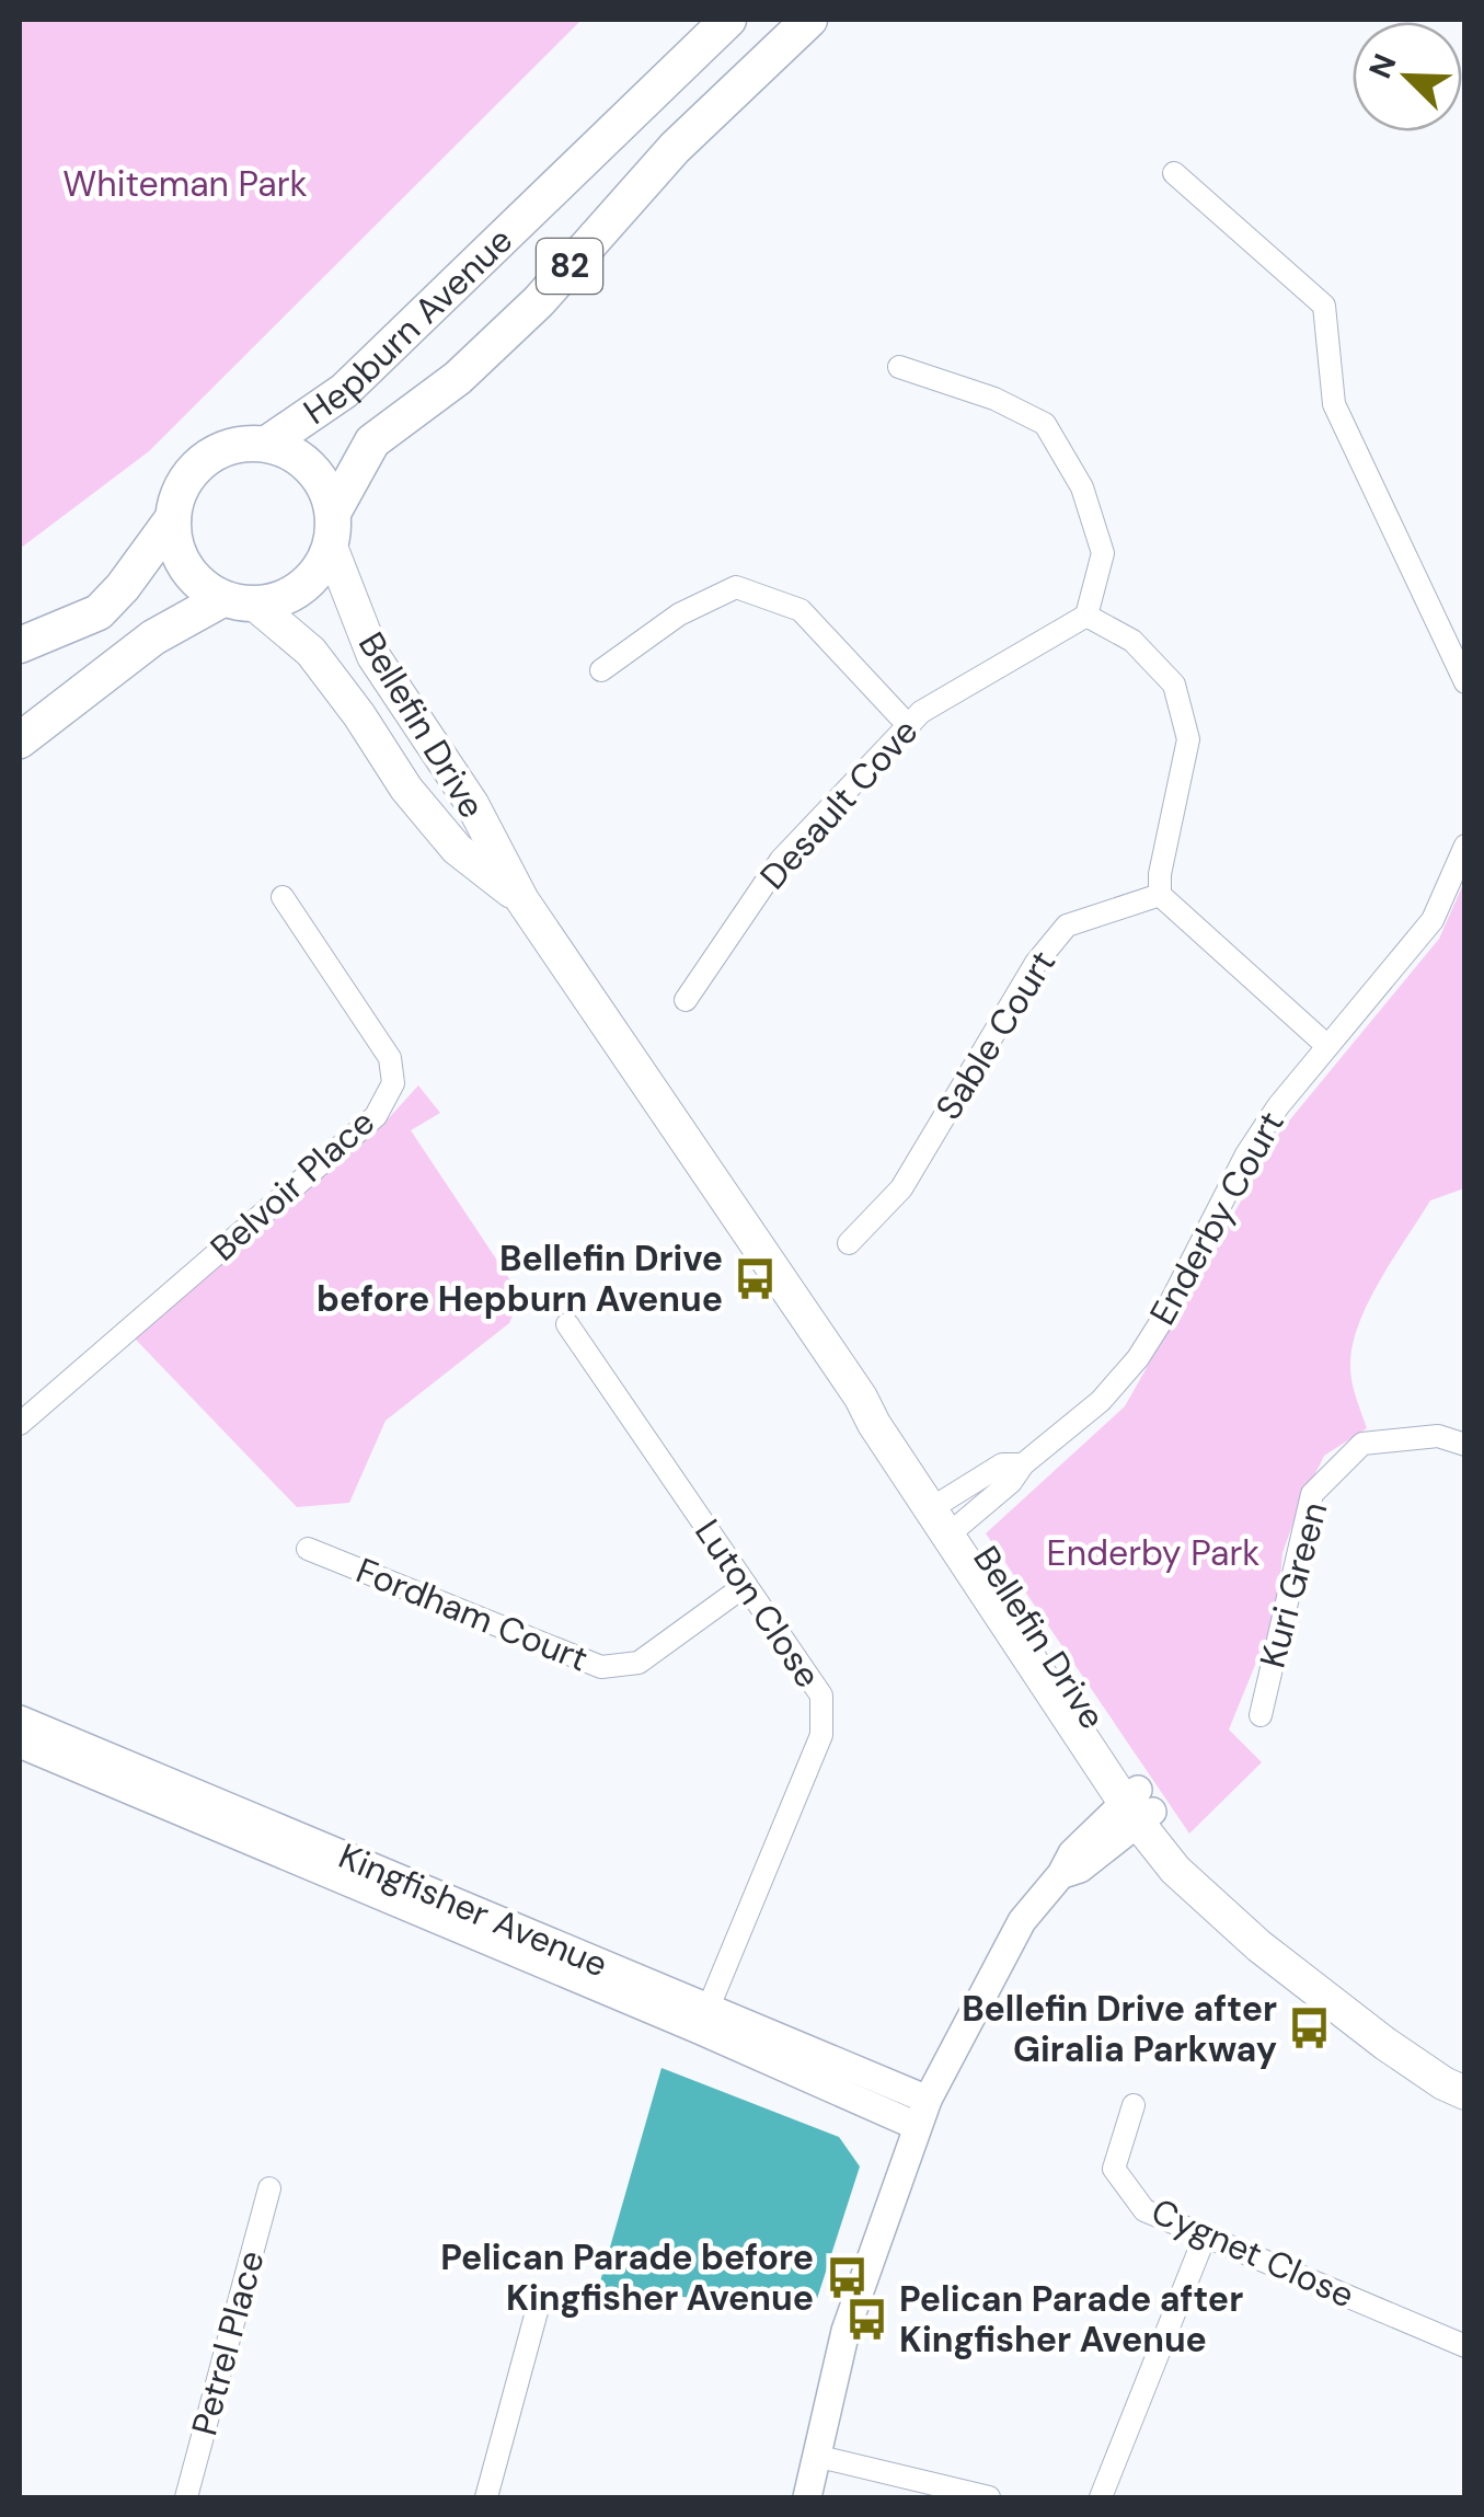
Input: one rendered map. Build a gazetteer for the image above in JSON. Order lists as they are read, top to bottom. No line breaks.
{"streets":{"main road":["82","Hepburn Avenue","Bellefin Drive"],"street":["Desault Cove","Sable Court","Belvoir Place","Enderby Court","Kuri Green","Luton Close","Fordham Court","Kingfisher Avenue","Cygnet Close","Petrel Place"]},"crossings":[["82","Hepburn Avenue"],["82","Bellefin Drive"],["Hepburn Avenue","Bellefin Drive"],["Bellefin Drive","Enderby Court"],["Luton Close","Fordham Court"],["Luton Close","Kingfisher Avenue"]],"parks":["Whiteman Park","Enderby Park"],"places":{"bus stop":["Bellefin Drive before Hepburn Avenue","Bellefin Drive after Giralia Parkway","Pelican Parade before Kingfisher Avenue","Pelican Parade after Kingfisher Avenue"]},"north":"top left"}
